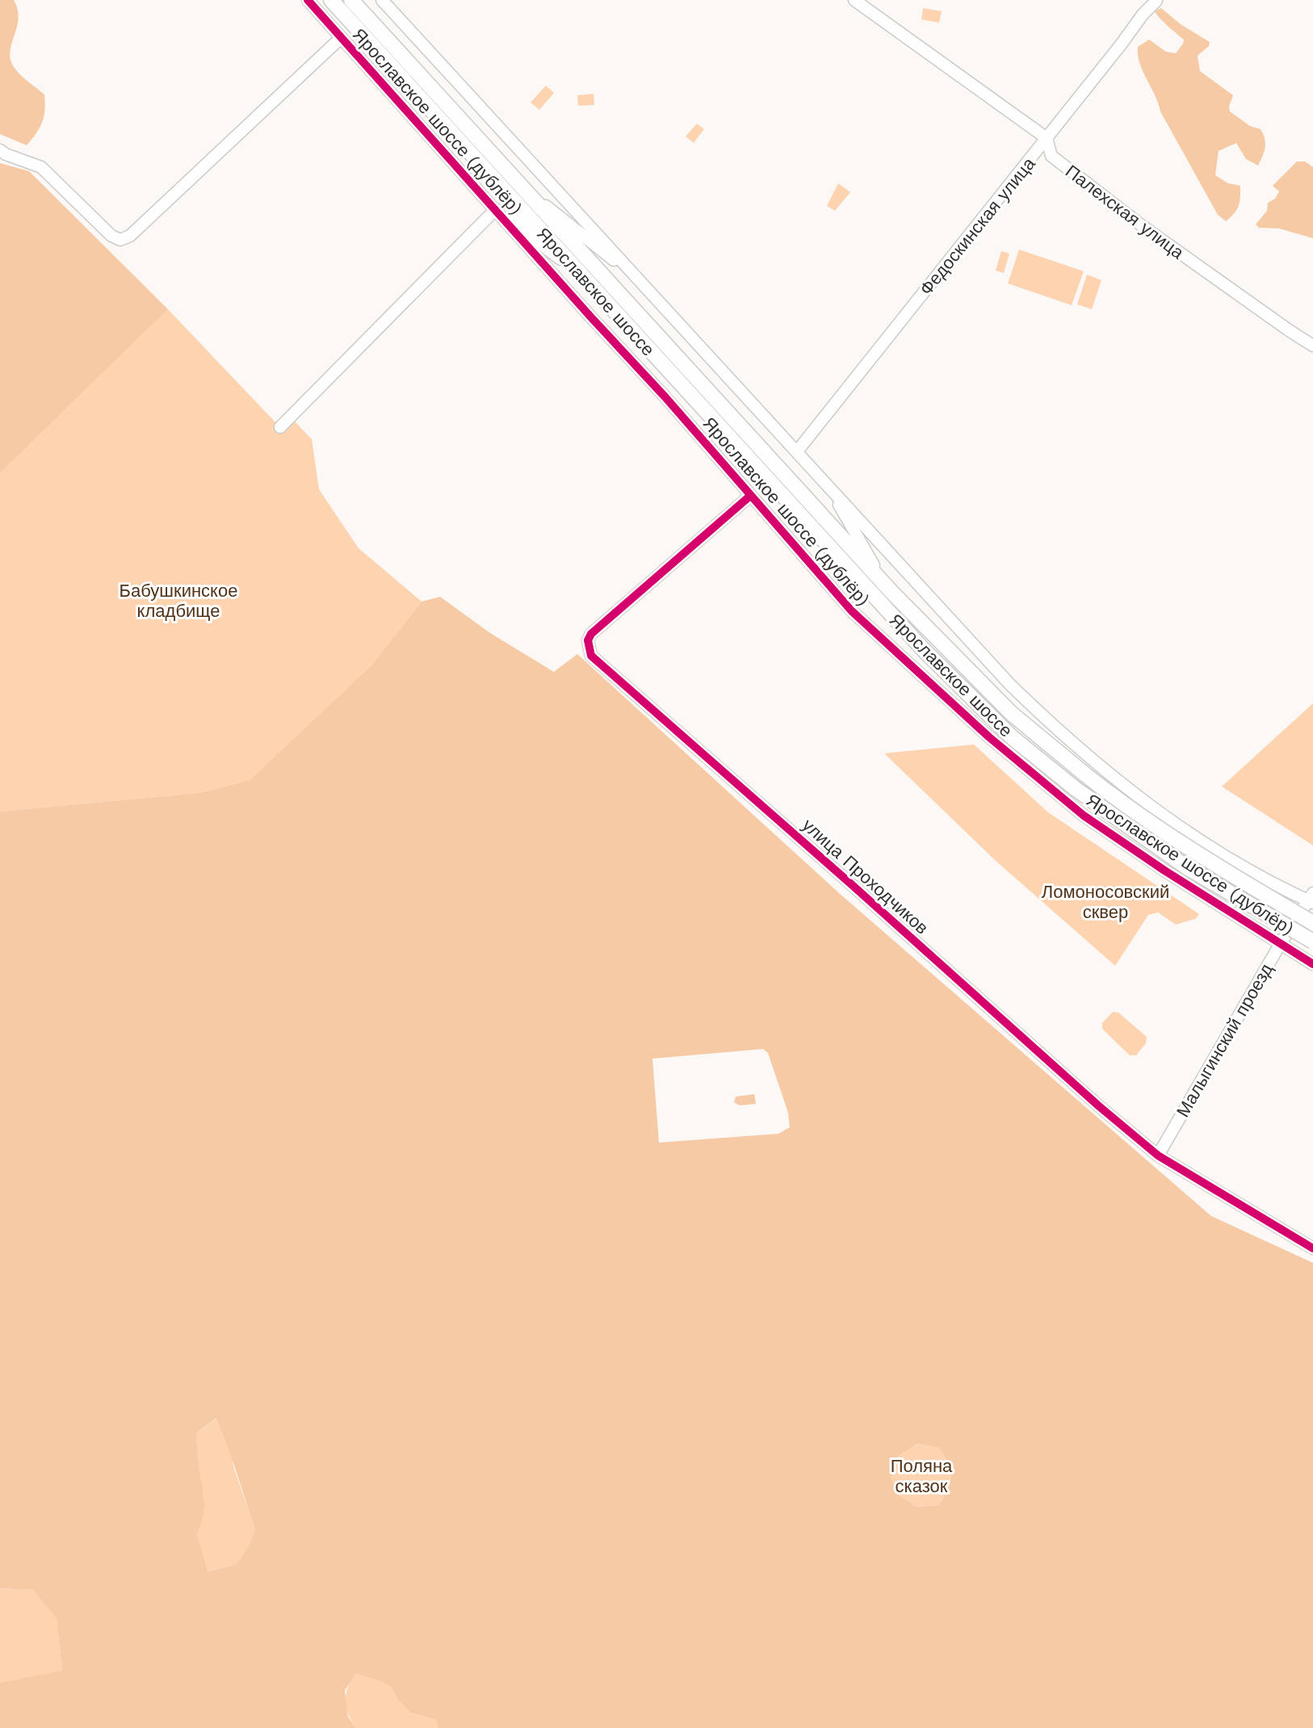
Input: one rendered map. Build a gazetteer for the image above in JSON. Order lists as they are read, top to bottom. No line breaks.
{"streets":{"main road":["Ярославское шоссе"],"street":["Ярославское шоссе (дублёр)","Палехская улица","Федоскинская улица","улица Проходчиков","Малыгинский проезд"]},"crossings":[["Ярославское шоссе (дублёр)","Федоскинская улица"],["Ярославское шоссе (дублёр)","улица Проходчиков"],["Ярославское шоссе (дублёр)","Малыгинский проезд"],["Палехская улица","Федоскинская улица"],["улица Проходчиков","Малыгинский проезд"]],"parks":["Бабушкинское кладбище","Ломоносовский сквер","Поляна сказок"]}
